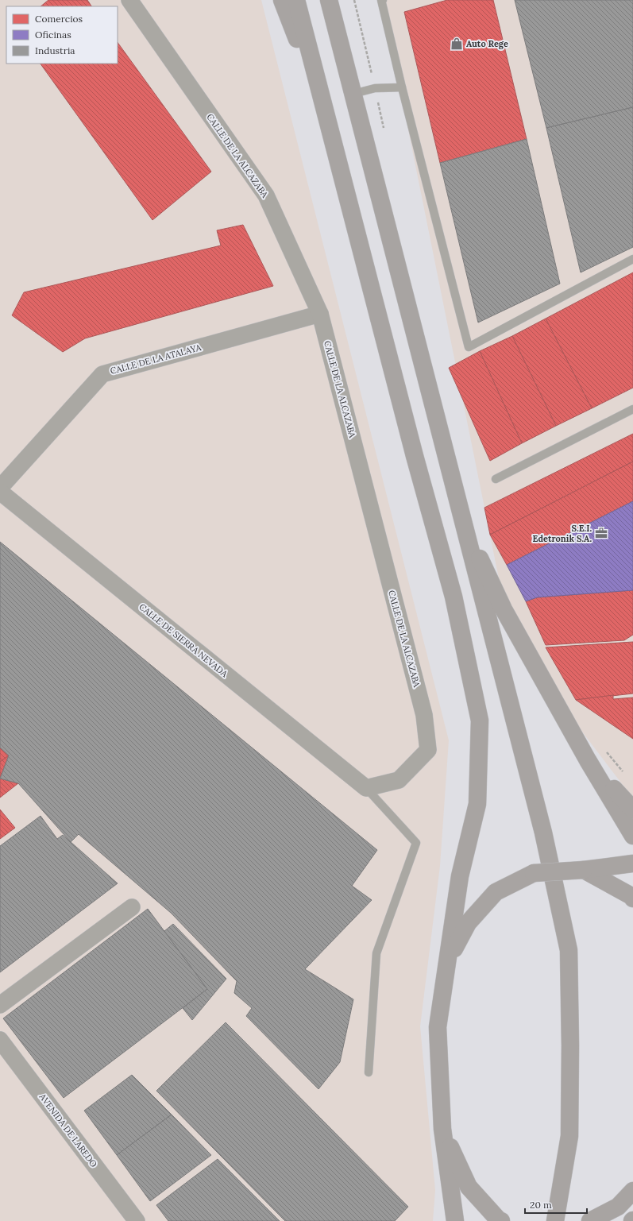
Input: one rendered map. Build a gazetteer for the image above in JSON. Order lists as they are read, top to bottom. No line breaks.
{"streets":{"street":["CALLE DE LA ALCAZABA","CALLE DE LA ATALAYA","CALLE DE SIERRA NEVADA","AVENIDA DE LAREDO"]},"crossings":[["CALLE DE LA ALCAZABA","CALLE DE LA ATALAYA"],["CALLE DE LA ALCAZABA","CALLE DE SIERRA NEVADA"]],"places":{"shop":["Auto Rege"],"office":["S.E.I. Edetronik S.A."]},"legend":["Comercios","Oficinas","Industria"],"scale_bar":"20 m"}
